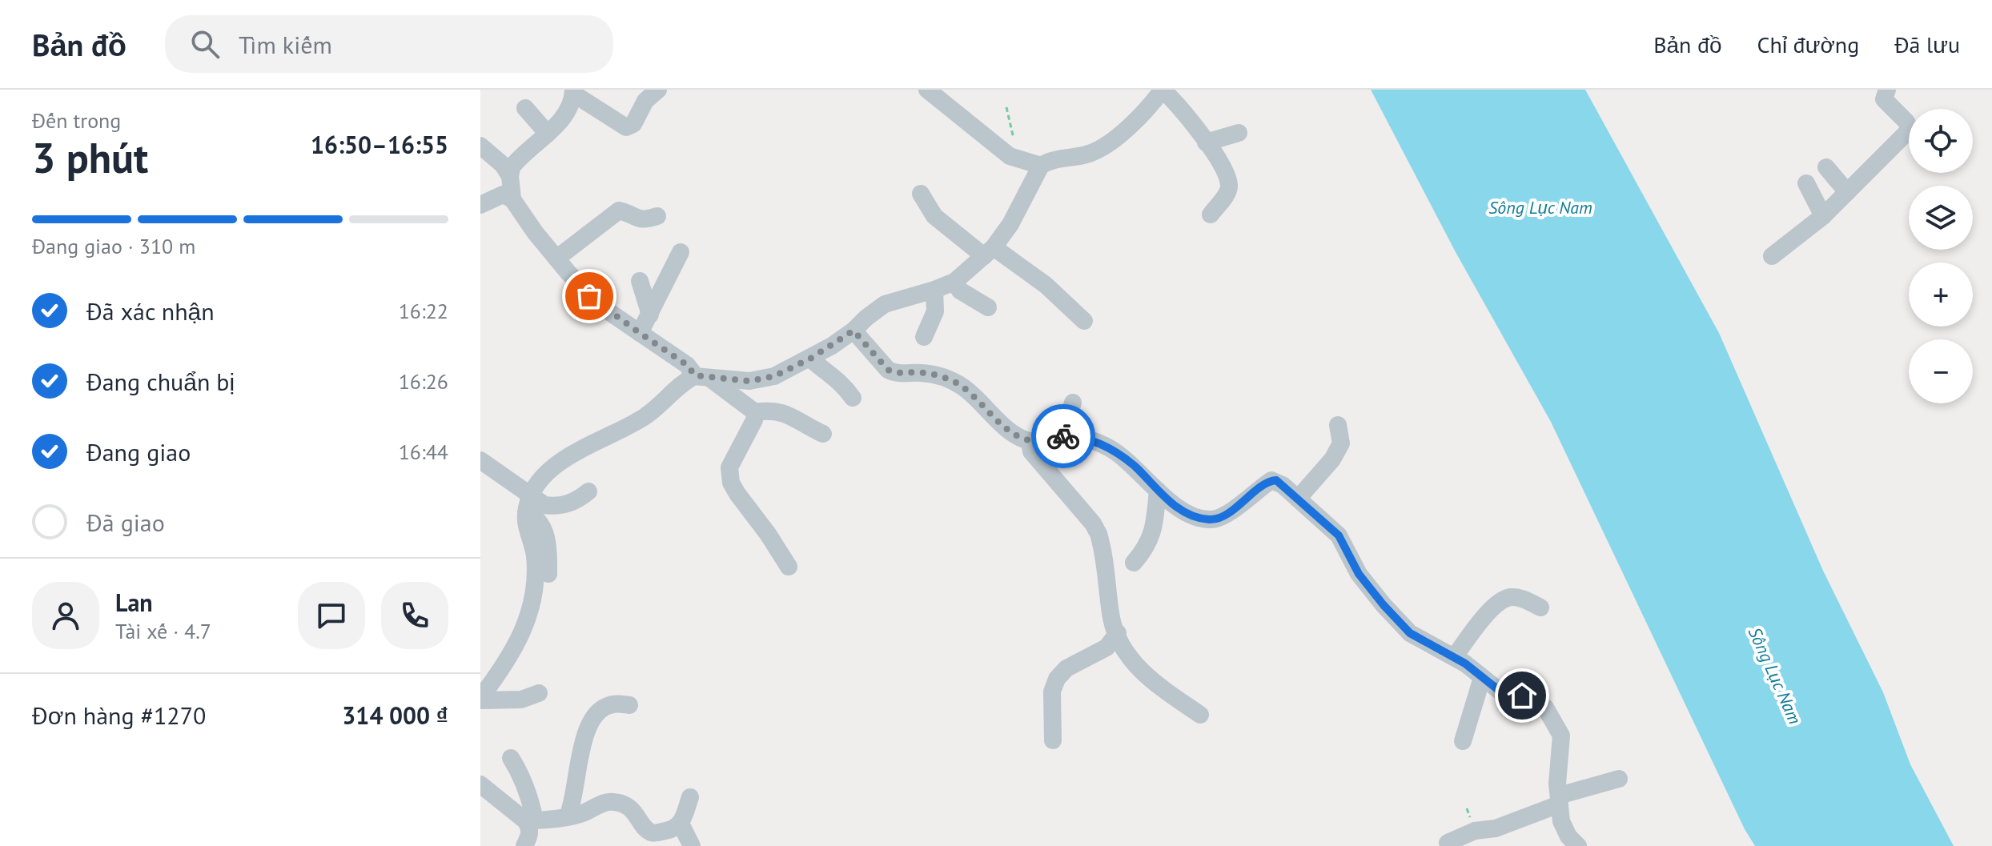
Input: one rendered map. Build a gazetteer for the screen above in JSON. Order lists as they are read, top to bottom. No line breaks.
{"water":["Sông Lục Nam"],"page":{"header":"Bản đồ","search":"Tìm kiếm","nav":["Bản đồ","Chỉ đường","Đã lưu"],"heading":["3 phút","Đến trong","16:50–16:55"],"panel":["Lan","Tài xế · 4.7","Đơn hàng #1270","314 000 ₫"],"map_buttons":["+","−"],"bar":"Đang giao · 310 m","list":[["Đã xác nhận","16:22"],["Đang chuẩn bị","16:26"],["Đang giao","16:44"],"Đã giao"]}}
